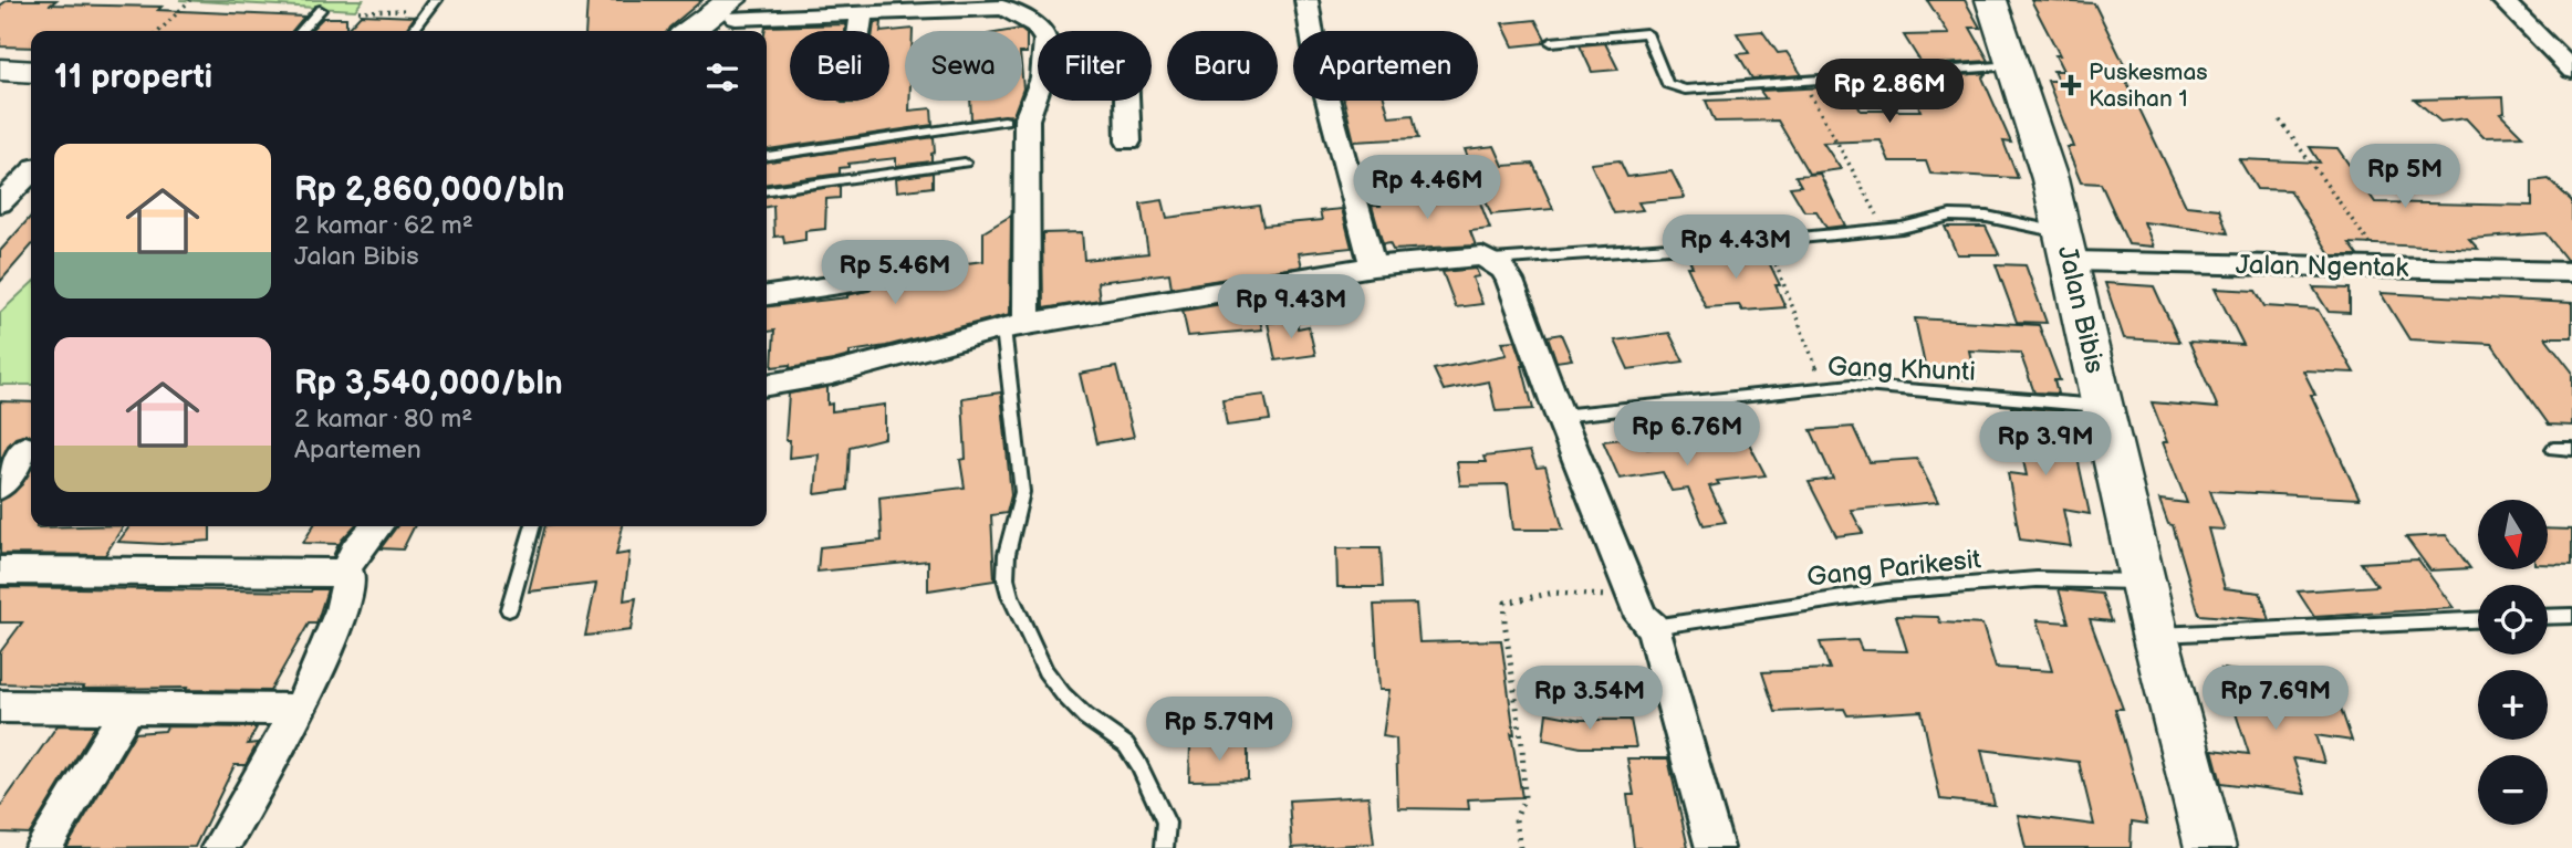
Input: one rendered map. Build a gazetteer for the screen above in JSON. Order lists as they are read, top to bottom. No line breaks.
{"streets":{"main road":["Jalan Bibis"],"street":["Jalan Ngentak"],"lane":["Gang Khunti","Gang Parikesit"]},"crossings":[["Jalan Ngentak","Jalan Bibis"],["Jalan Bibis","Gang Khunti"],["Jalan Bibis","Gang Parikesit"]],"places":{"health":["Puskesmas Kasihan 1"]},"north":"bottom","page":{"chip":["Beli","Sewa","Filter","Baru","Apartemen"],"heading":"11 properti","price":["Rp 2.86M","Rp 5M","Rp 4.46M","Rp 4.43M","Rp 5.46M","Rp 9.43M","Rp 6.76M","Rp 3.9M","Rp 3.54M","Rp 7.69M","Rp 5.79M"],"list":[{"name":"Rp 2,860,000/bln","note":"2 kamar · 62 m² · Jalan Bibis"},{"name":"Rp 3,540,000/bln","note":"2 kamar · 80 m² · Apartemen"}],"map_buttons":["+","−"]}}
